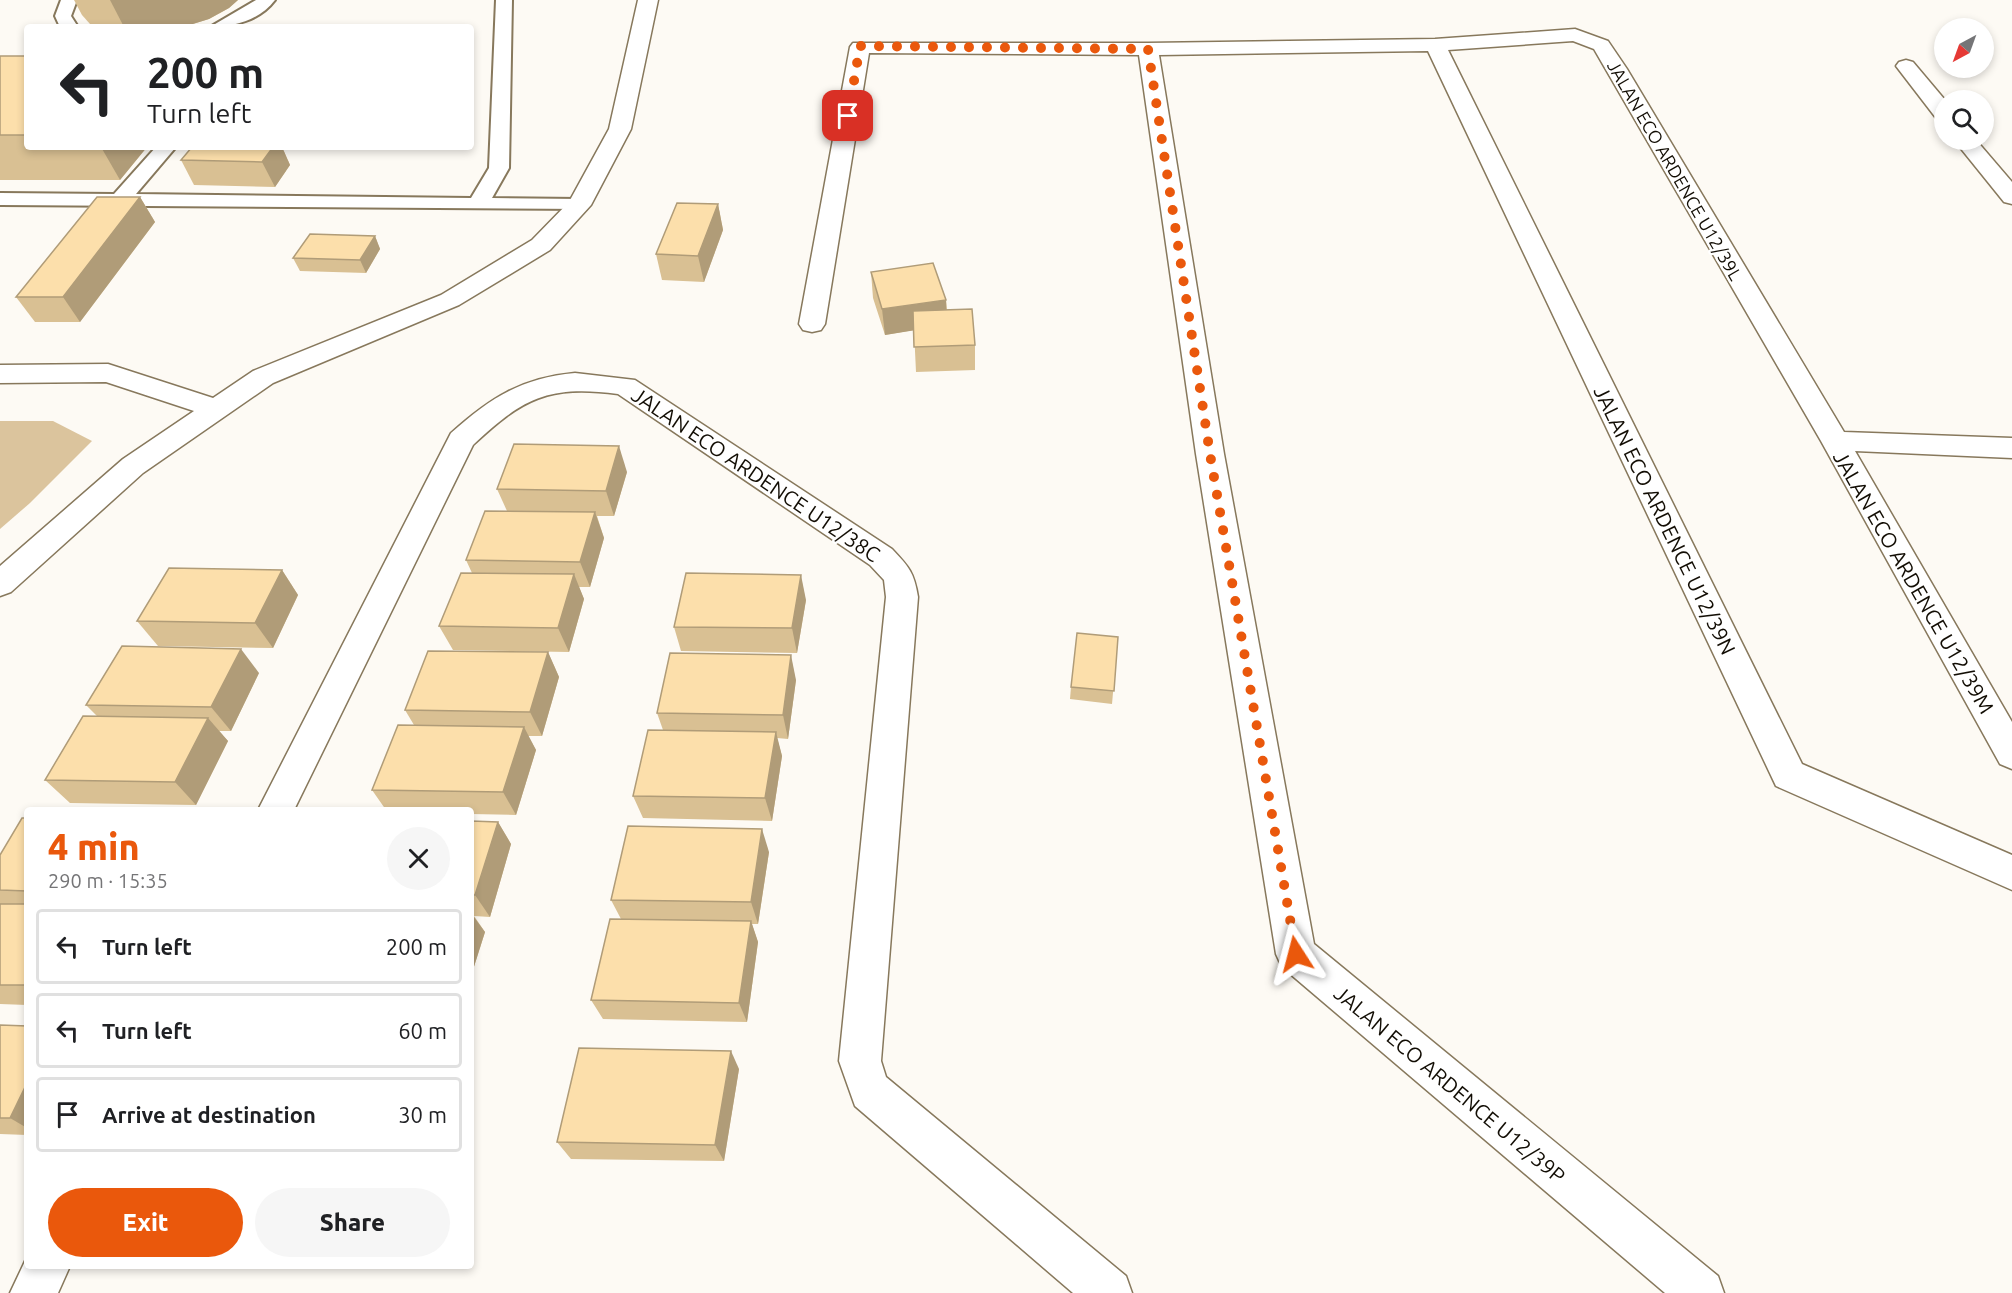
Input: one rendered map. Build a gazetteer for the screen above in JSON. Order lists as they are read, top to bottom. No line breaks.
{"streets":{"street":["JALAN ECO ARDENCE U12/39L","JALAN ECO ARDENCE U12/38C","JALAN ECO ARDENCE U12/39N","JALAN ECO ARDENCE U12/39M","JALAN ECO ARDENCE U12/39P"]},"crossings":[["JALAN ECO ARDENCE U12/39L","JALAN ECO ARDENCE U12/39N"],["JALAN ECO ARDENCE U12/39L","JALAN ECO ARDENCE U12/39M"],["JALAN ECO ARDENCE U12/39L","JALAN ECO ARDENCE U12/39P"]],"north":"bottom left","page":{"turn":["200 m","Turn left"],"heading":["4 min","290 m · 15:35"],"list":[{"name":"Turn left","value":"200 m"},{"name":"Turn left","value":"60 m"},{"name":"Arrive at destination","value":"30 m"}],"buttons":["Exit","Share"]}}
